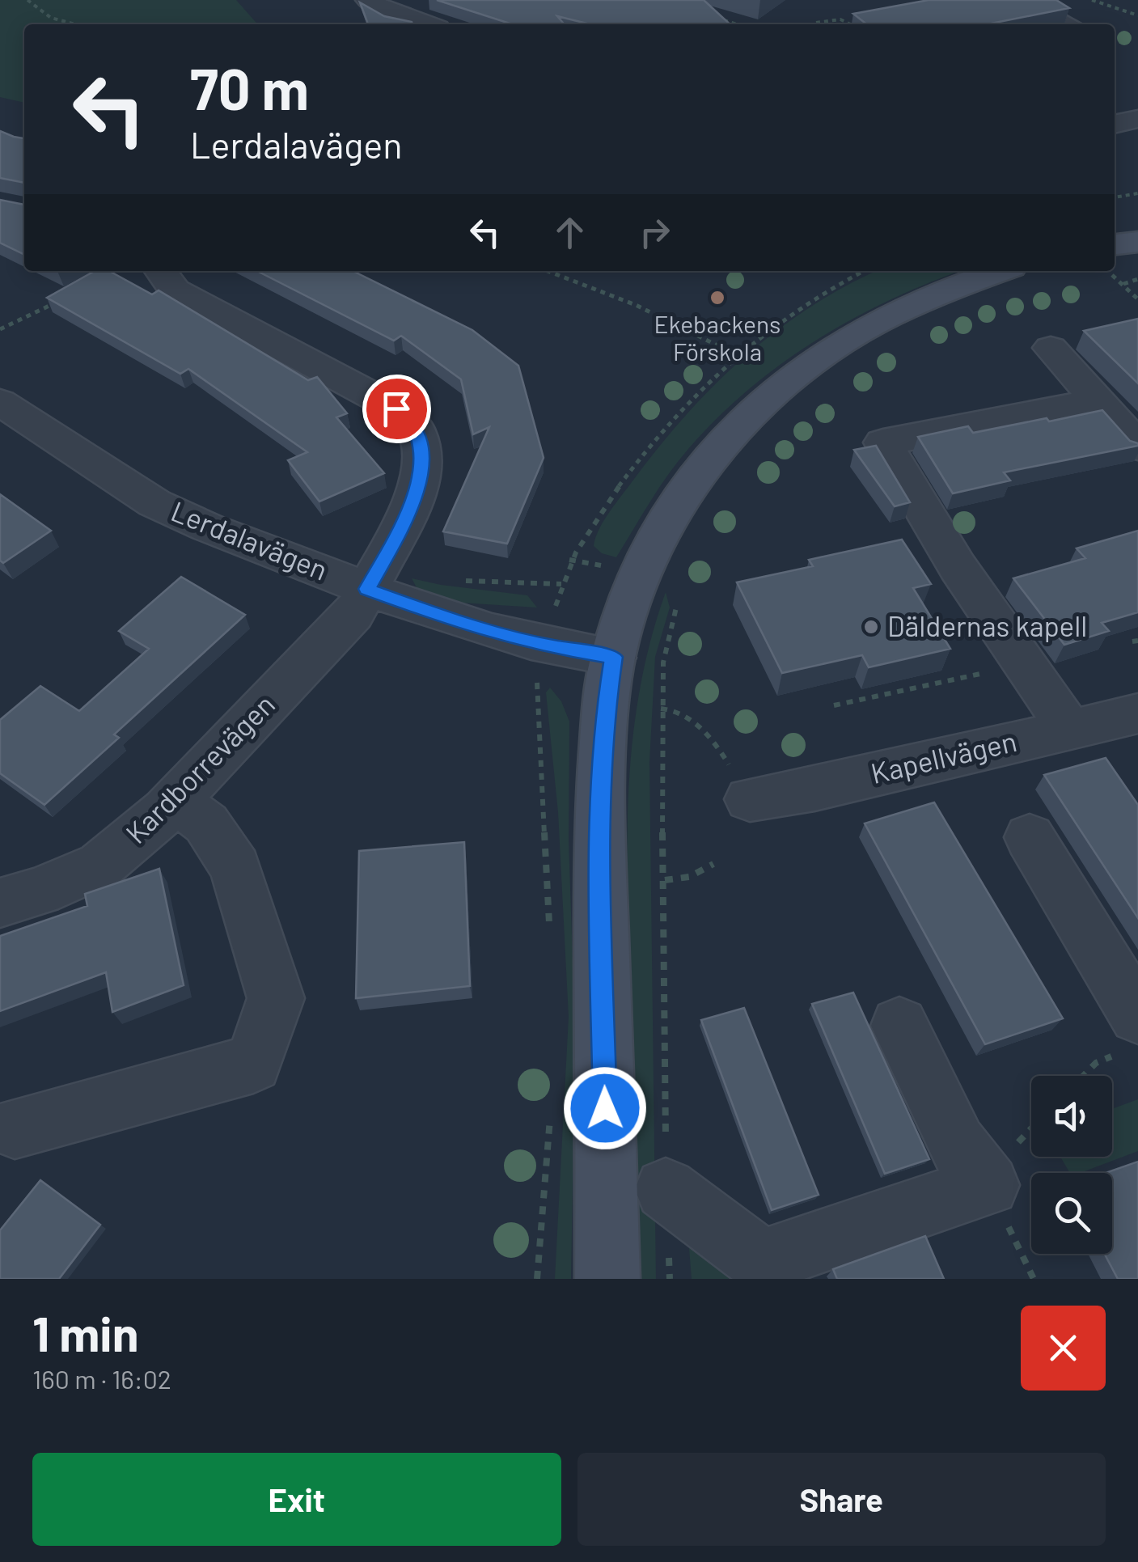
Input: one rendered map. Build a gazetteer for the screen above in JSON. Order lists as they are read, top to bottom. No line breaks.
{"streets":{"street":["Lerdalavägen","Kapellvägen","Kardborrevägen"]},"crossings":[["Lerdalavägen","Kardborrevägen"]],"places":["Ekebackens Förskola","Däldernas kapell"],"page":{"turn":["70 m","Lerdalavägen"],"heading":["1 min","160 m · 16:02"],"buttons":["Exit","Share"]}}
